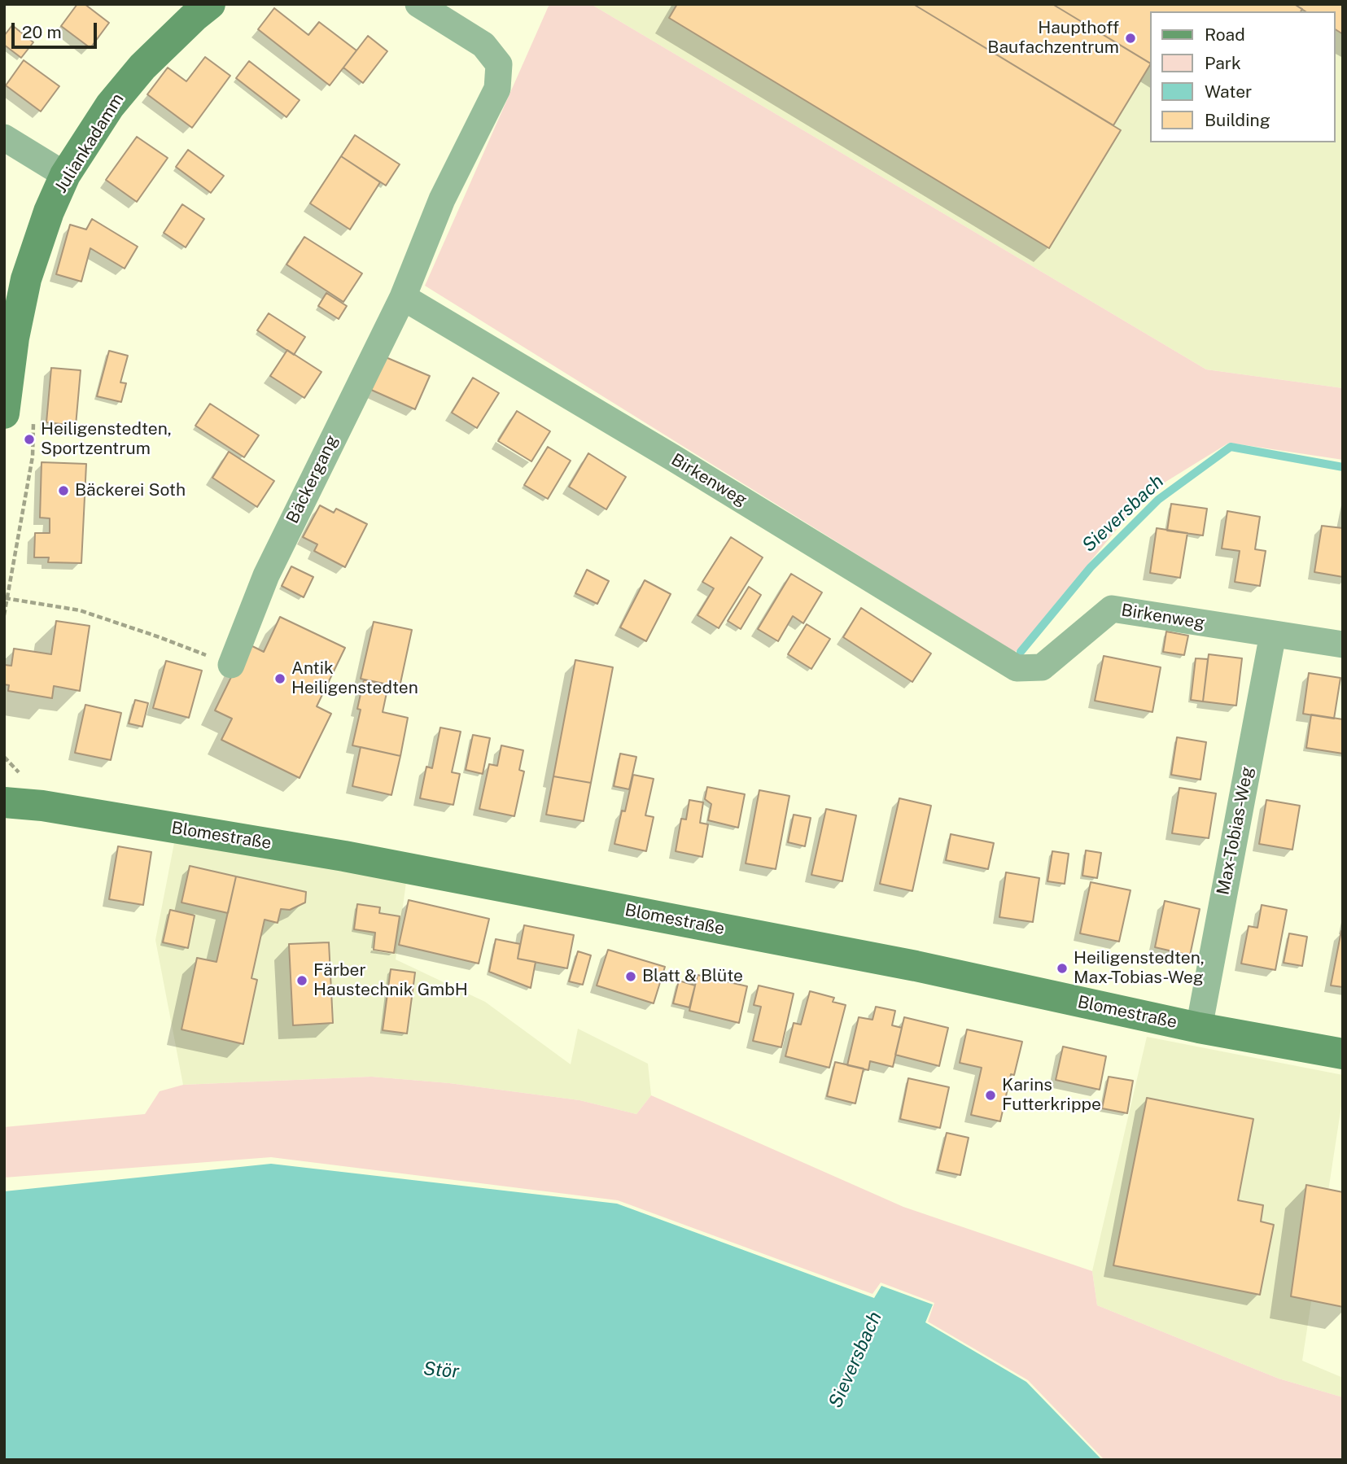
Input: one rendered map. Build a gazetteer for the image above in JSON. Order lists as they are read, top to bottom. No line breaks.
{"streets":{"main road":["Juliankadamm","Blomestraße"],"street":["Bäckergang","Birkenweg","Max-Tobias-Weg"]},"crossings":[["Bäckergang","Birkenweg"],["Birkenweg","Max-Tobias-Weg"],["Max-Tobias-Weg","Blomestraße"]],"water":["Sieversbach","Stör"],"places":["Haupthoff Baufachzentrum","Heiligenstedten, Sportzentrum","Bäckerei Soth","Antik Heiligenstedten","Heiligenstedten, Max-Tobias-Weg","Blatt & Blüte","Färber Haustechnik GmbH","Karins Futterkrippe"],"legend":["Road","Park","Water","Building"],"scale_bar":"20 m"}
